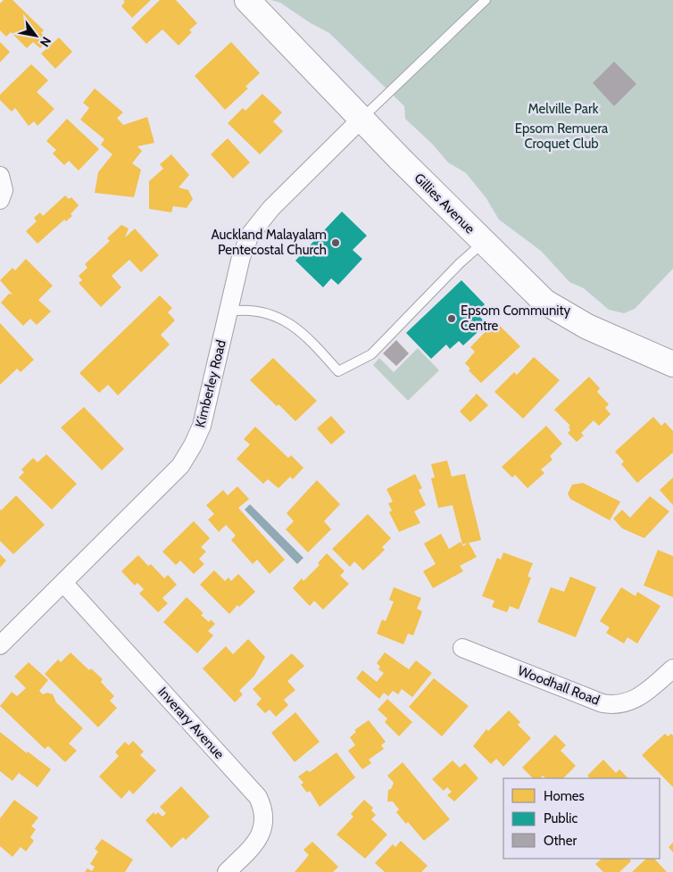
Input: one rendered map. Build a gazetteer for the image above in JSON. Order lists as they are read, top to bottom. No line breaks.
{"streets":{"main road":["Gillies Avenue"],"street":["Kimberley Road","Woodhall Road","Inverary Avenue"]},"crossings":[["Gillies Avenue","Kimberley Road"],["Kimberley Road","Inverary Avenue"]],"parks":["Melville Park","Epsom Remuera Croquet Club"],"places":["Auckland Malayalam Pentecostal Church","Epsom Community Centre"],"legend":["Homes","Public","Other"],"north":"bottom right"}
